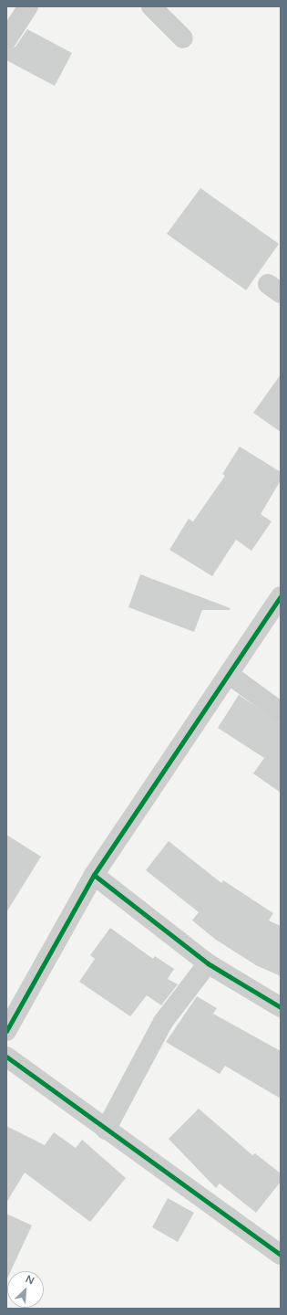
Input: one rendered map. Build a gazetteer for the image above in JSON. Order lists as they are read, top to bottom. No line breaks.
{"north":"top right"}
